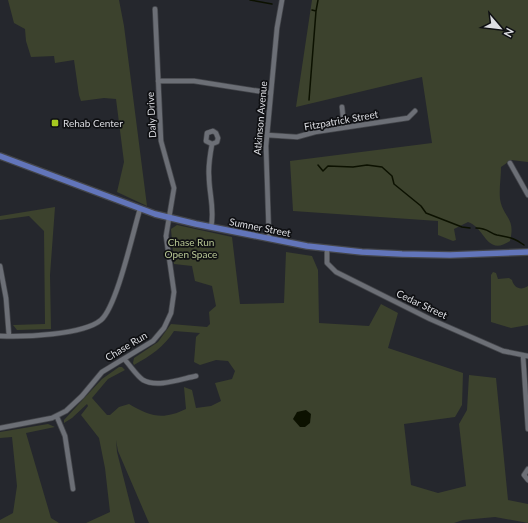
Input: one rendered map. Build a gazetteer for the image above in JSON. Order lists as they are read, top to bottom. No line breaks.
{"streets":{"main road":["Sumner Street"],"street":["Daly Drive","Atkinson Avenue","Fitzpatrick Street","Cedar Street","Chase Run"]},"crossings":[["Daly Drive","Sumner Street"],["Daly Drive","Chase Run"],["Atkinson Avenue","Fitzpatrick Street"],["Atkinson Avenue","Sumner Street"],["Sumner Street","Cedar Street"],["Sumner Street","Chase Run"]],"parks":["Chase Run Open Space"],"places":{"transit":["Rehab Center"]},"north":"bottom right"}
